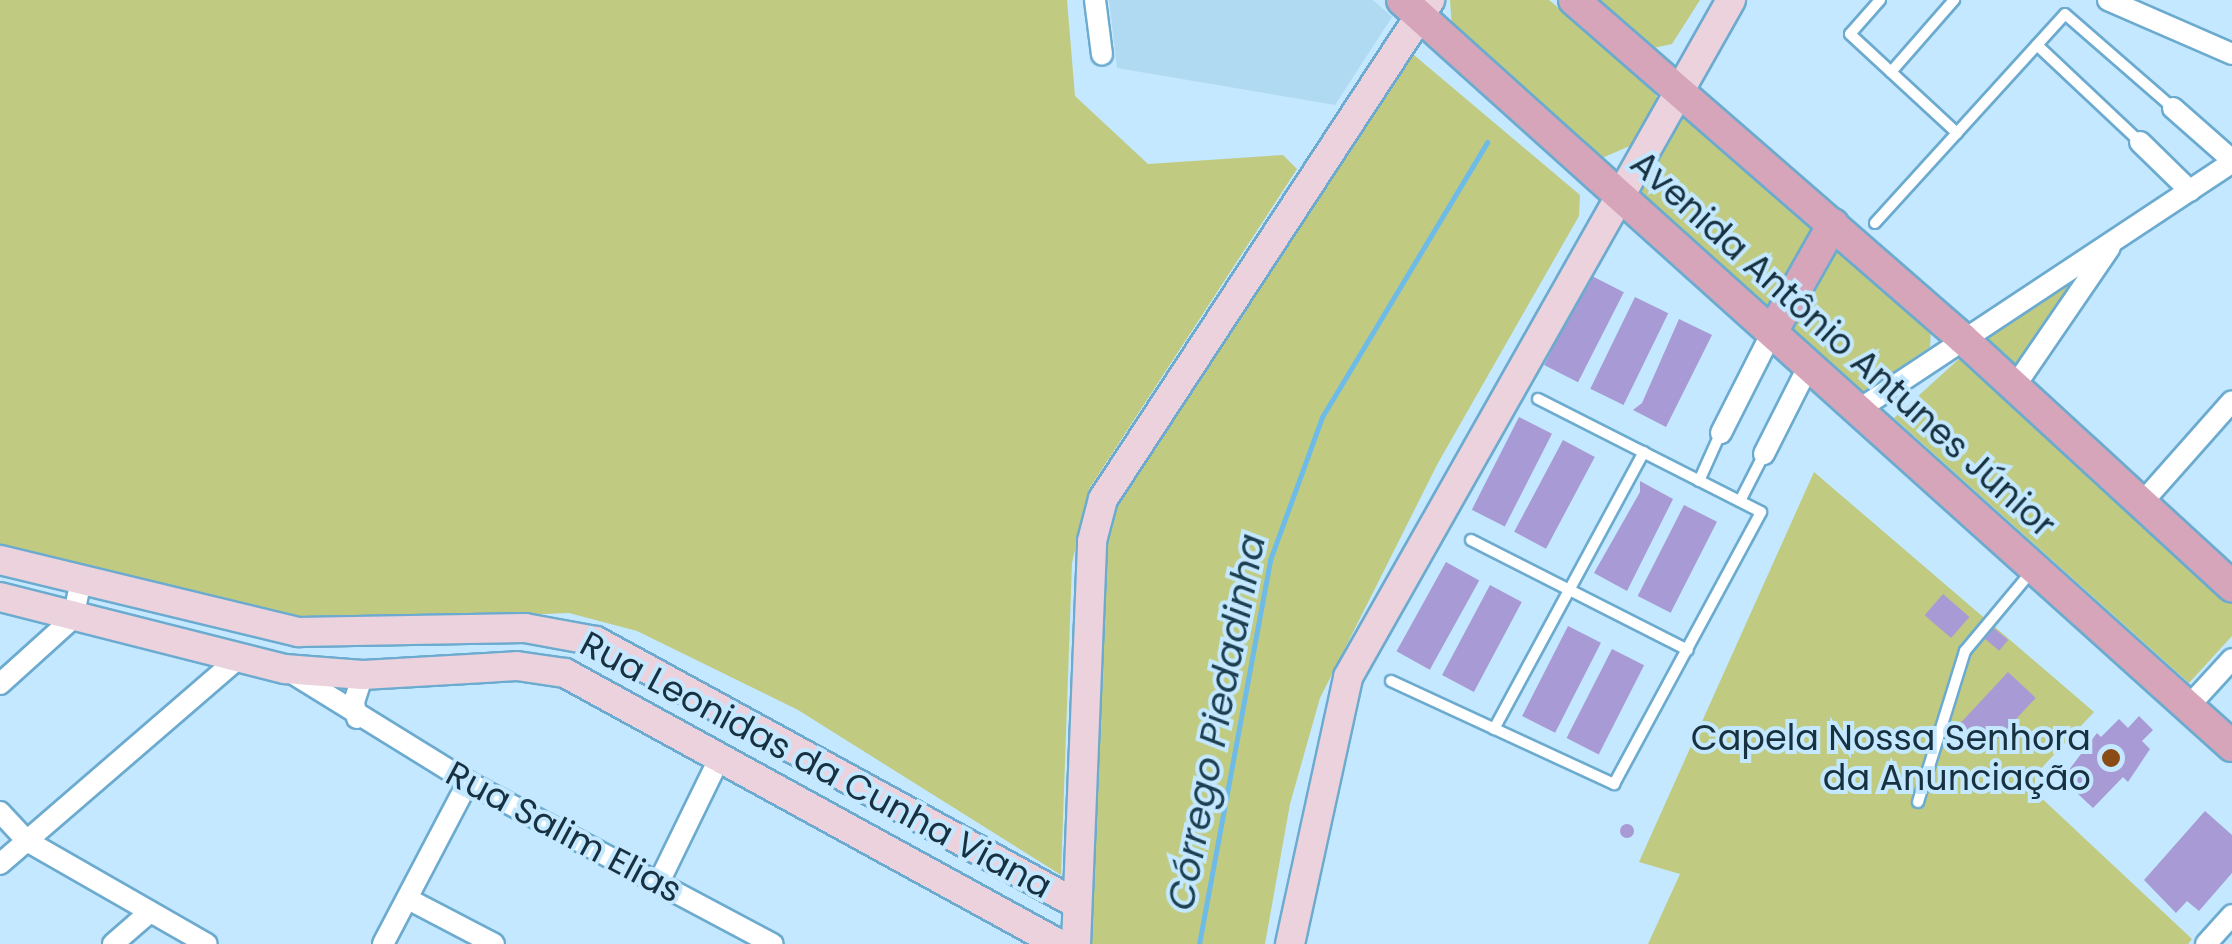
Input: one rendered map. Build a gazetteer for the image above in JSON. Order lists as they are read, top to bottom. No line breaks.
{"streets":{"main road":["Avenida Antônio Antunes Júnior"],"street":["Rua Leonidas da Cunha Viana","Rua Salim Elias"]},"crossings":[["Rua Leonidas da Cunha Viana","Rua Salim Elias"]],"water":["Córrego Piedadinha"],"places":["Capela Nossa Senhora da Anunciação"]}
